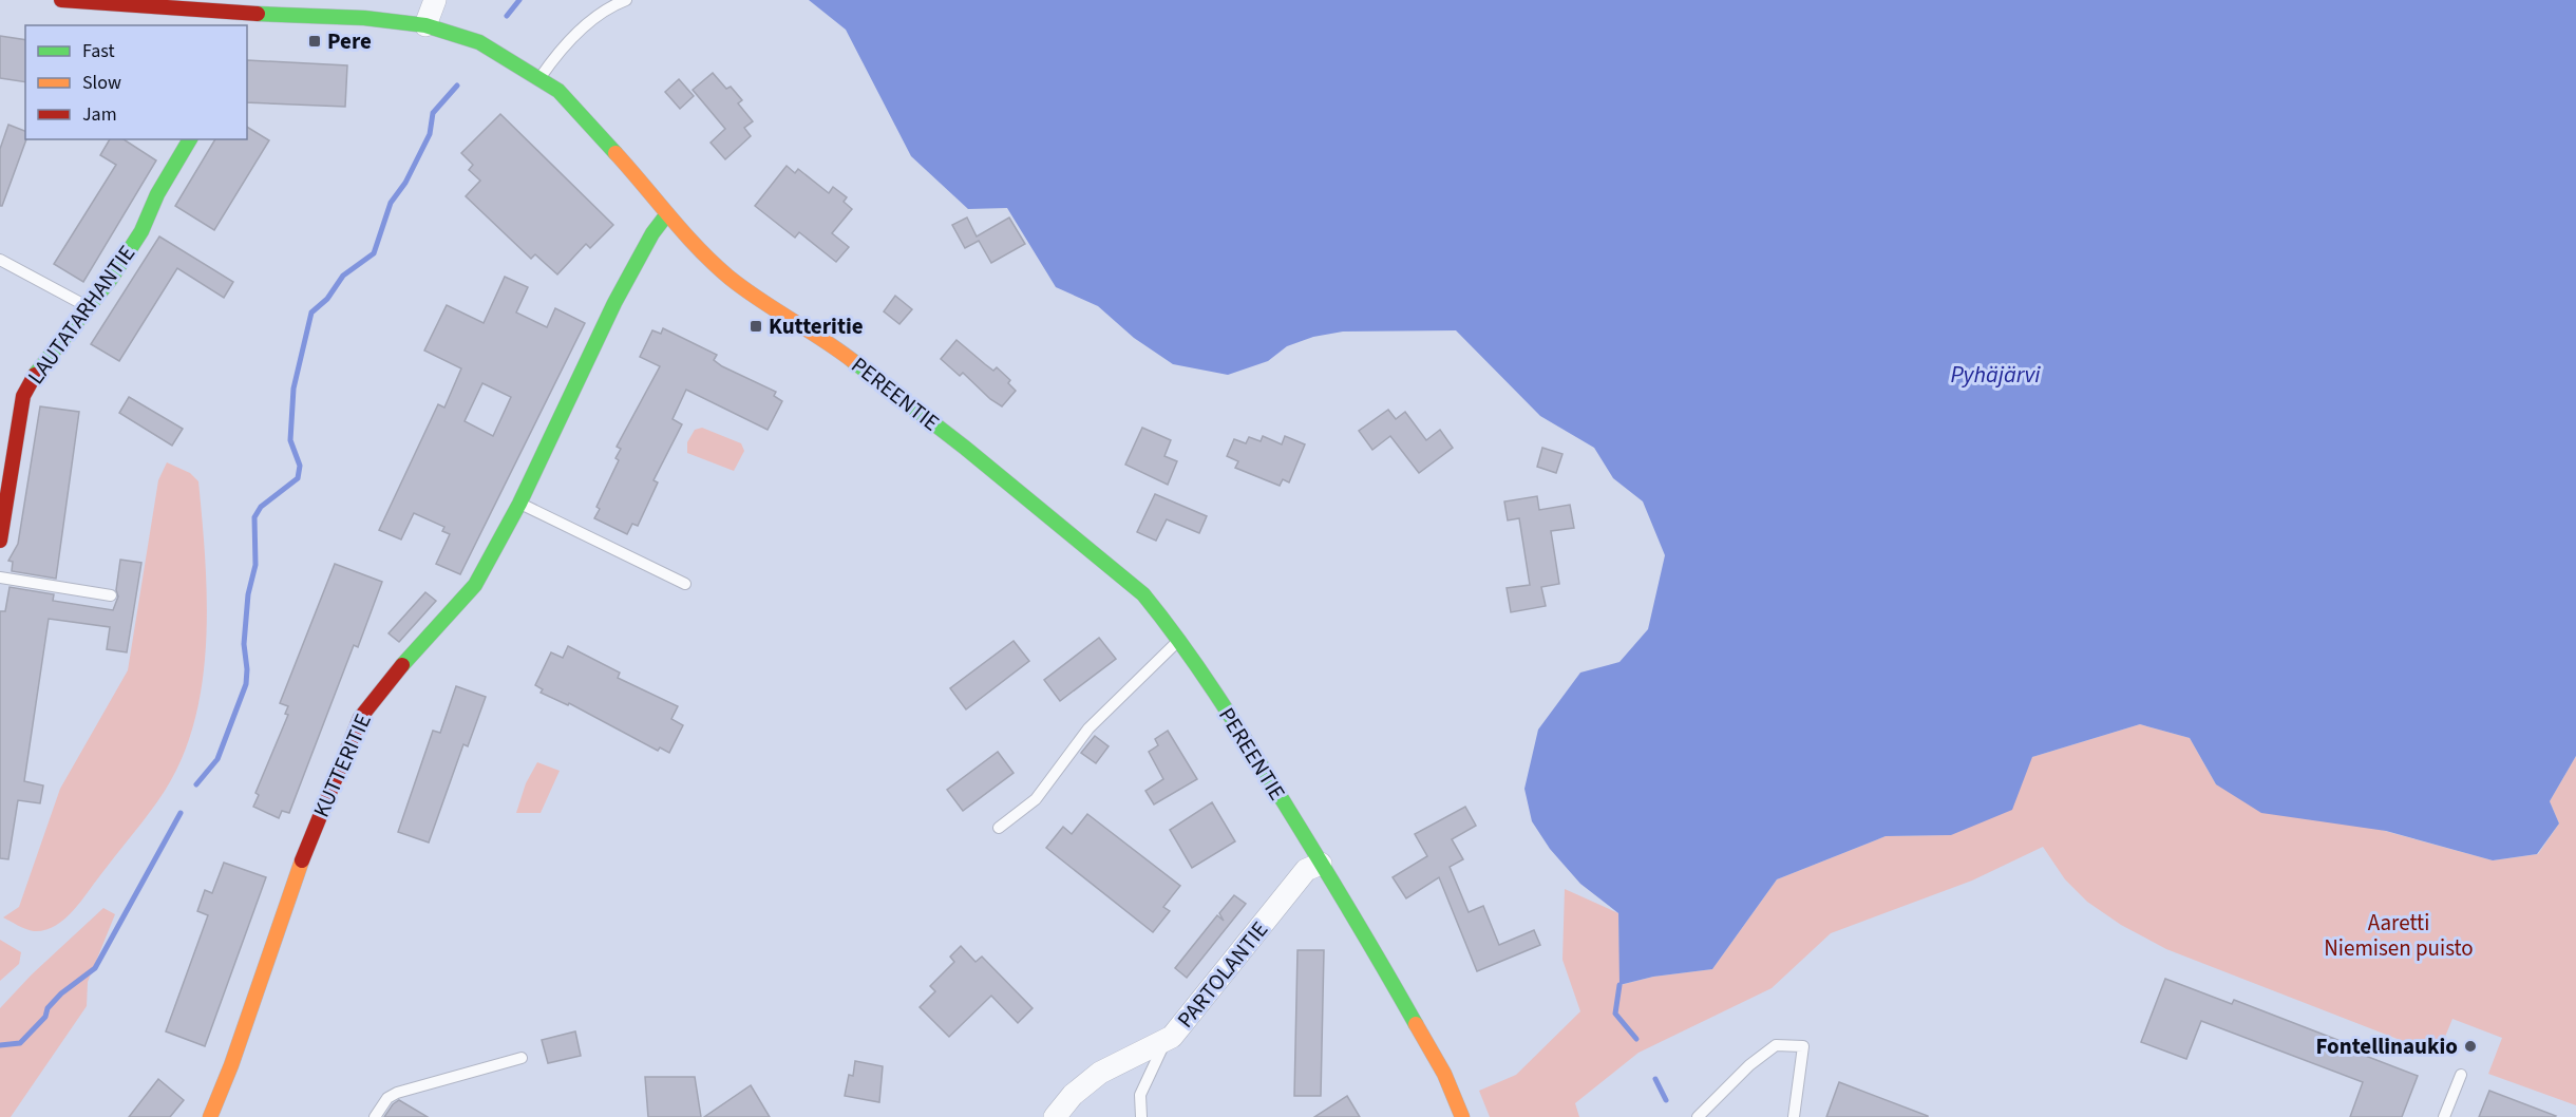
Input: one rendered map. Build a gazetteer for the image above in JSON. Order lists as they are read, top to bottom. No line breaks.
{"streets":{"street":["LAUTATARHANTIE","PEREENTIE","KUTTERITIE","PARTOLANTIE"]},"crossings":[["PEREENTIE","KUTTERITIE"],["PEREENTIE","PARTOLANTIE"]],"water":["Pyhäjärvi"],"parks":["Aaretti Niemisen puisto"],"places":{"transit":["Pere","Kutteritie"],"other":["Fontellinaukio"]},"legend":["Fast","Slow","Jam"]}
